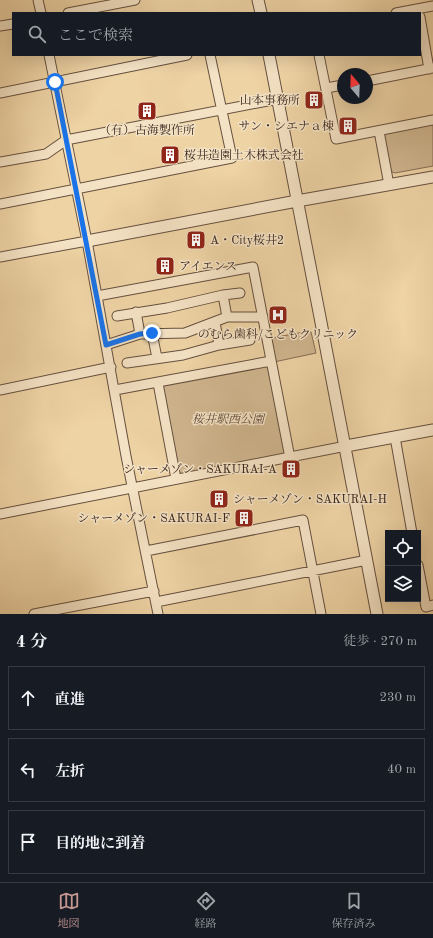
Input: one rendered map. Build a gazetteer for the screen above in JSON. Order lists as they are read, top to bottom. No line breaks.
{"parks":["桜井駅西公園"],"places":{"building":["山本事務所","（有）古海製作所","サン・シエナａ棟","桜井造園土木株式会社","A・City桜井2","アイエンス","シャーメゾン・SAKURAI-A","シャーメゾン・SAKURAI-H","シャーメゾン・SAKURAI-F"],"hospital":["のむら歯科/こどもクリニック"]},"north":"top","page":{"search":"ここで検索","heading":["4 分","徒歩 · 270 m"],"list":[["直進","230 m"],["左折","40 m"],"目的地に到着"],"nav":["地図","経路","保存済み"]}}
